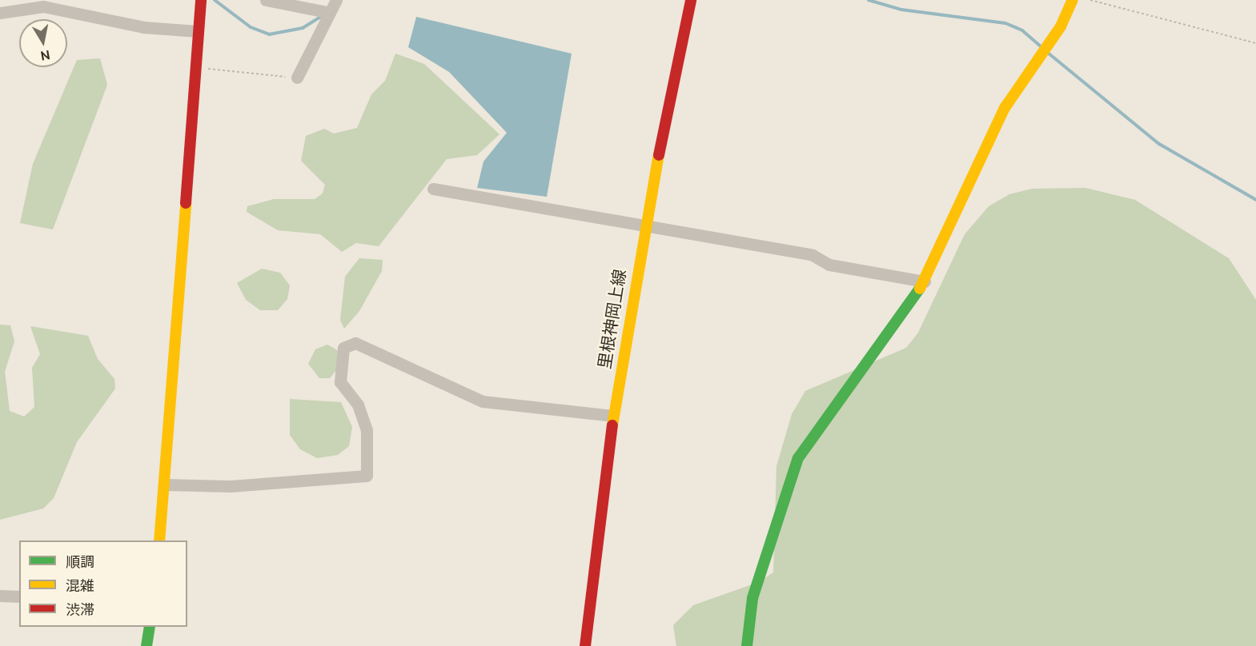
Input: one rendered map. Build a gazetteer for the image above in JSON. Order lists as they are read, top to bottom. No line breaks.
{"streets":{"street":["里根神岡上線"]},"legend":["順調","混雑","渋滞"],"north":"bottom"}
